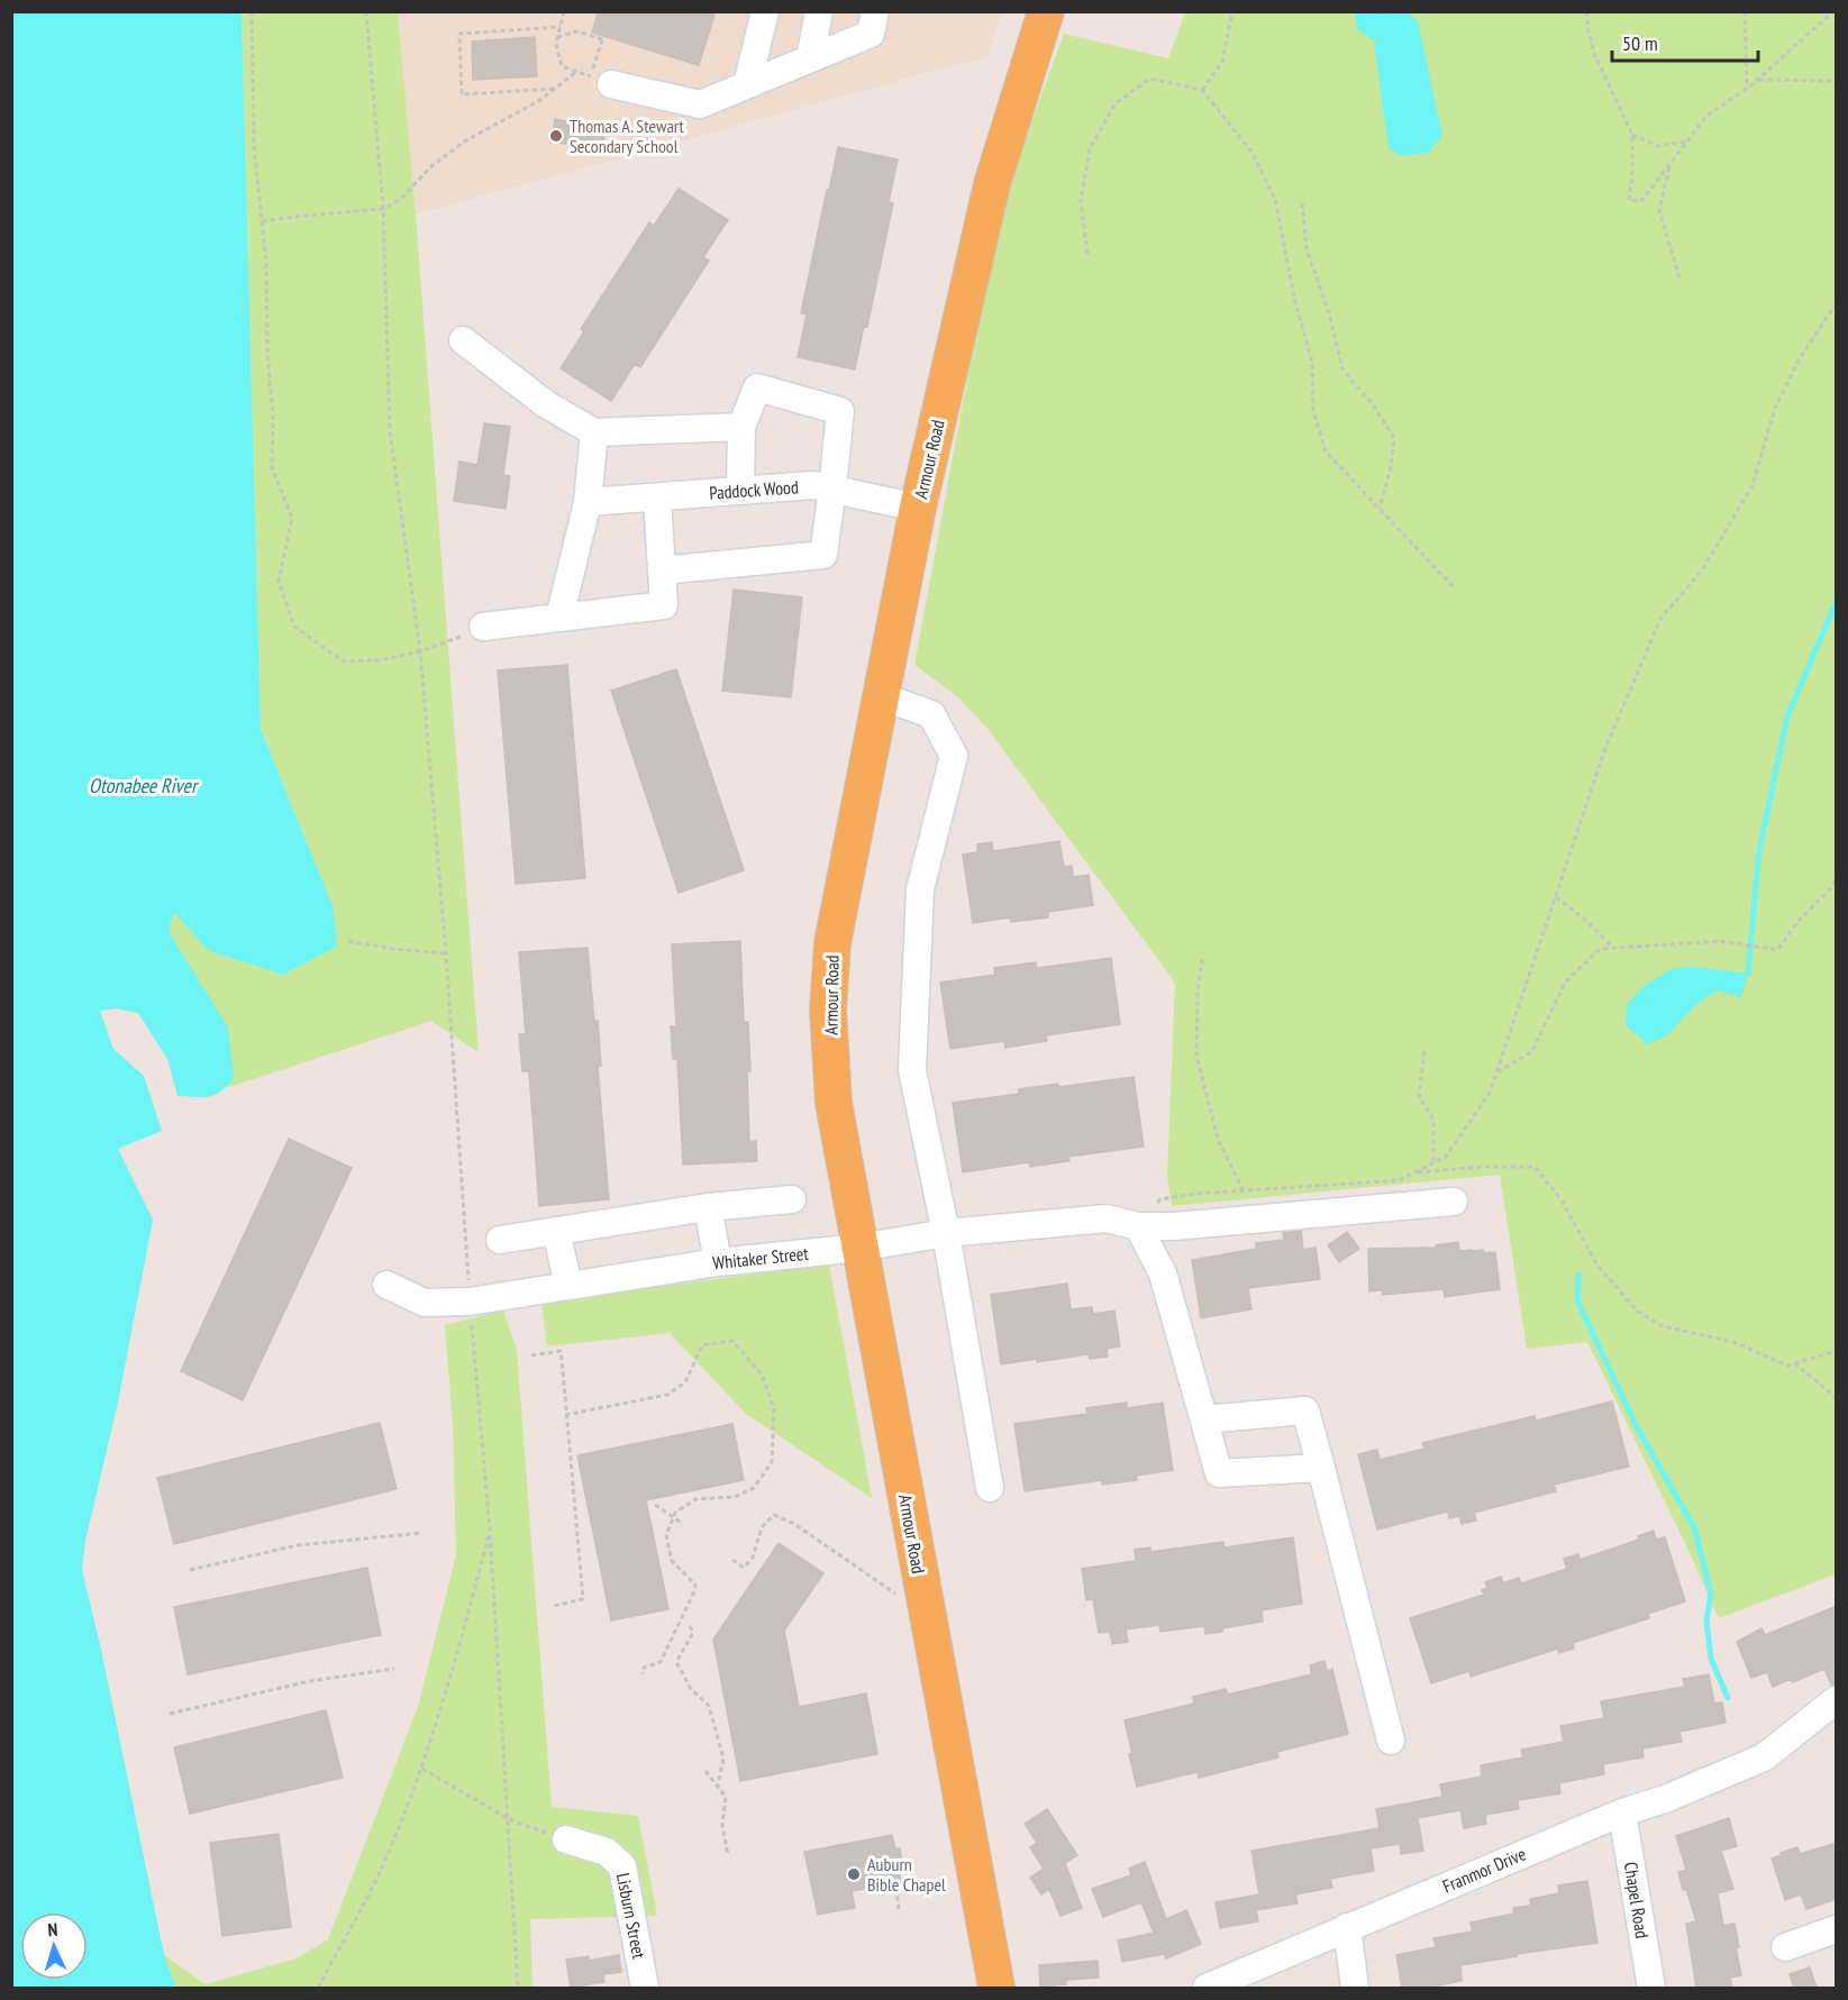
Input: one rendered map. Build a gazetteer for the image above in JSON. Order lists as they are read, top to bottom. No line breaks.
{"streets":{"main road":["Armour Road"],"street":["Paddock Wood","Whitaker Street","Franmor Drive","Chapel Road","Lisburn Street"]},"crossings":[["Armour Road","Paddock Wood"],["Armour Road","Whitaker Street"],["Franmor Drive","Chapel Road"]],"water":["Otonabee River"],"places":["Thomas A. Stewart Secondary School","Auburn Bible Chapel"],"scale_bar":"50 m","north":"top"}
